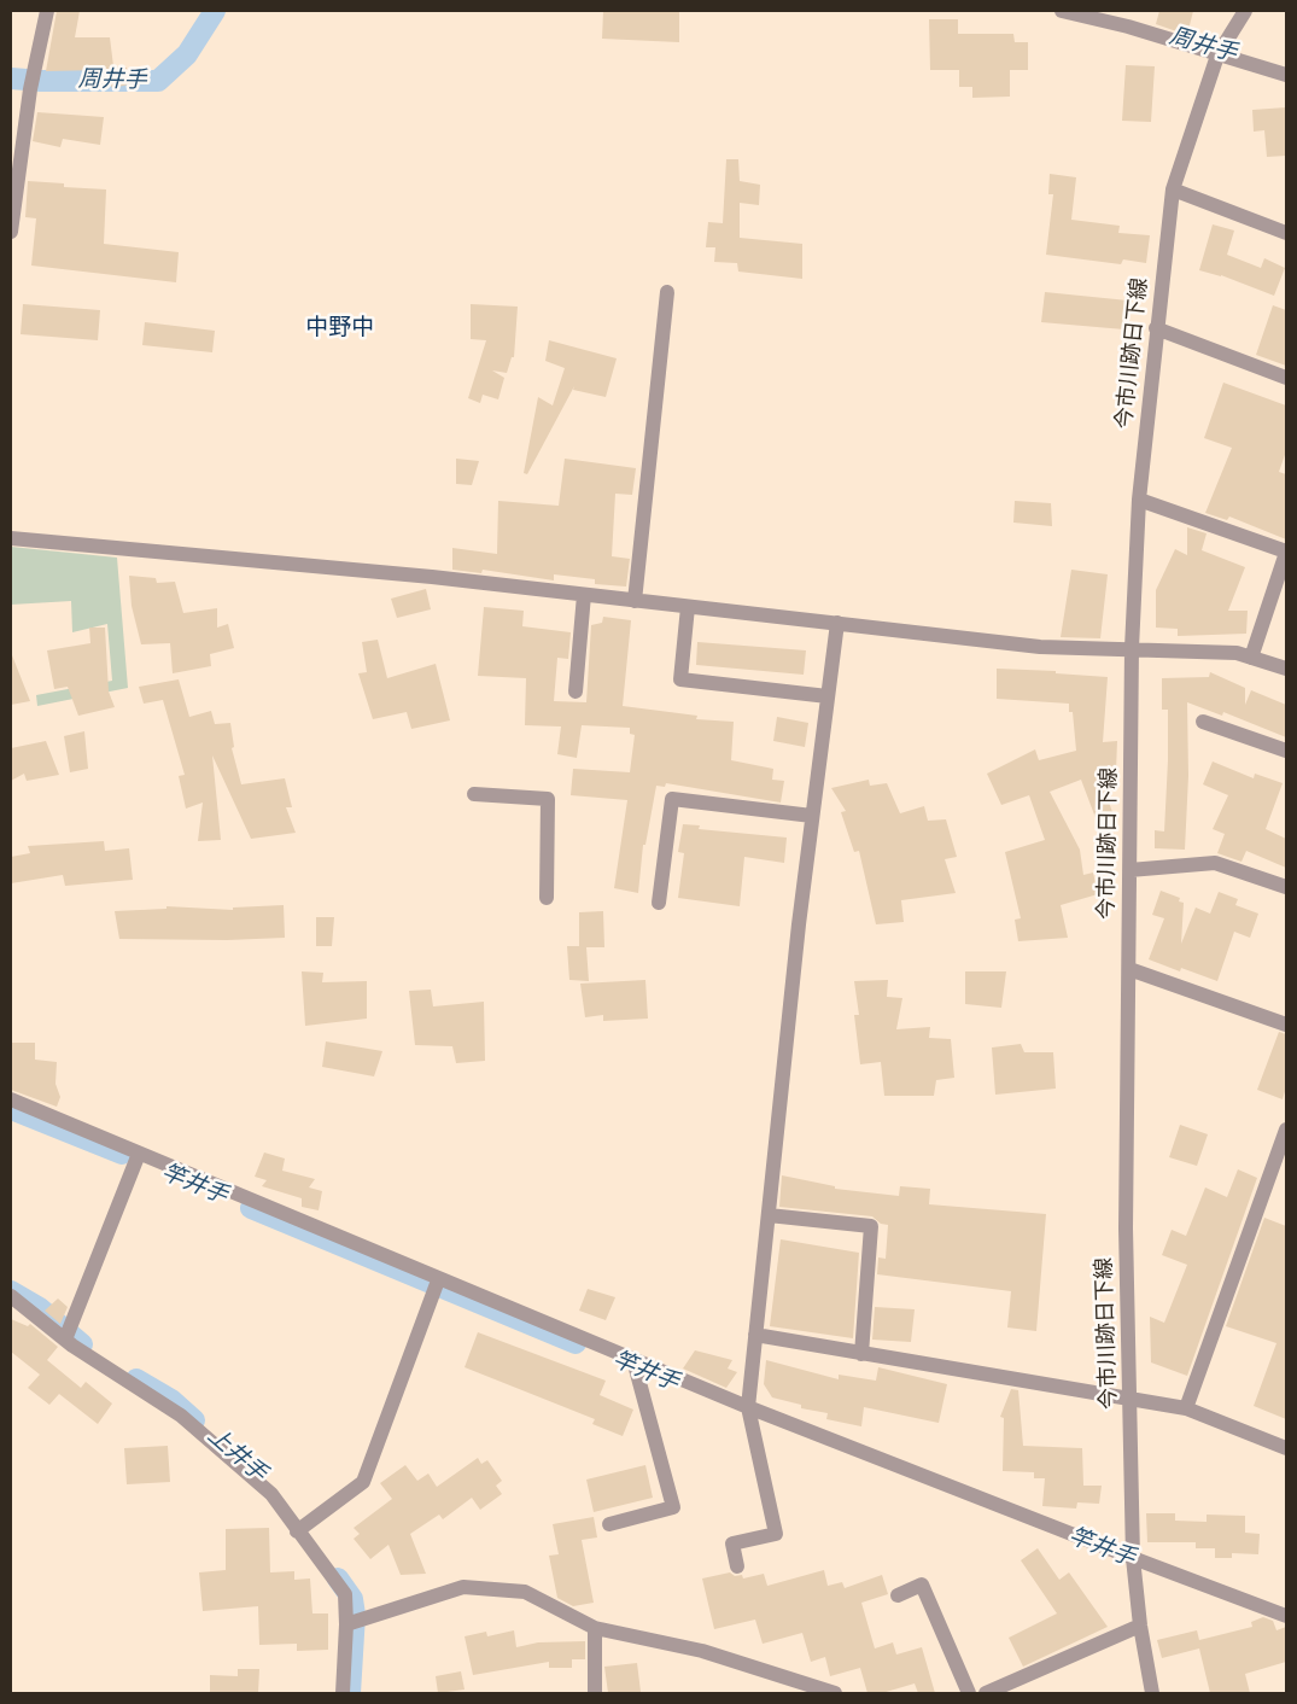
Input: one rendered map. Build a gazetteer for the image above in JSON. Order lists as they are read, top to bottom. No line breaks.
{"streets":{"street":["今市川跡日下線"]},"districts":["中野中"],"water":["周井手","竿井手","上井手"]}
